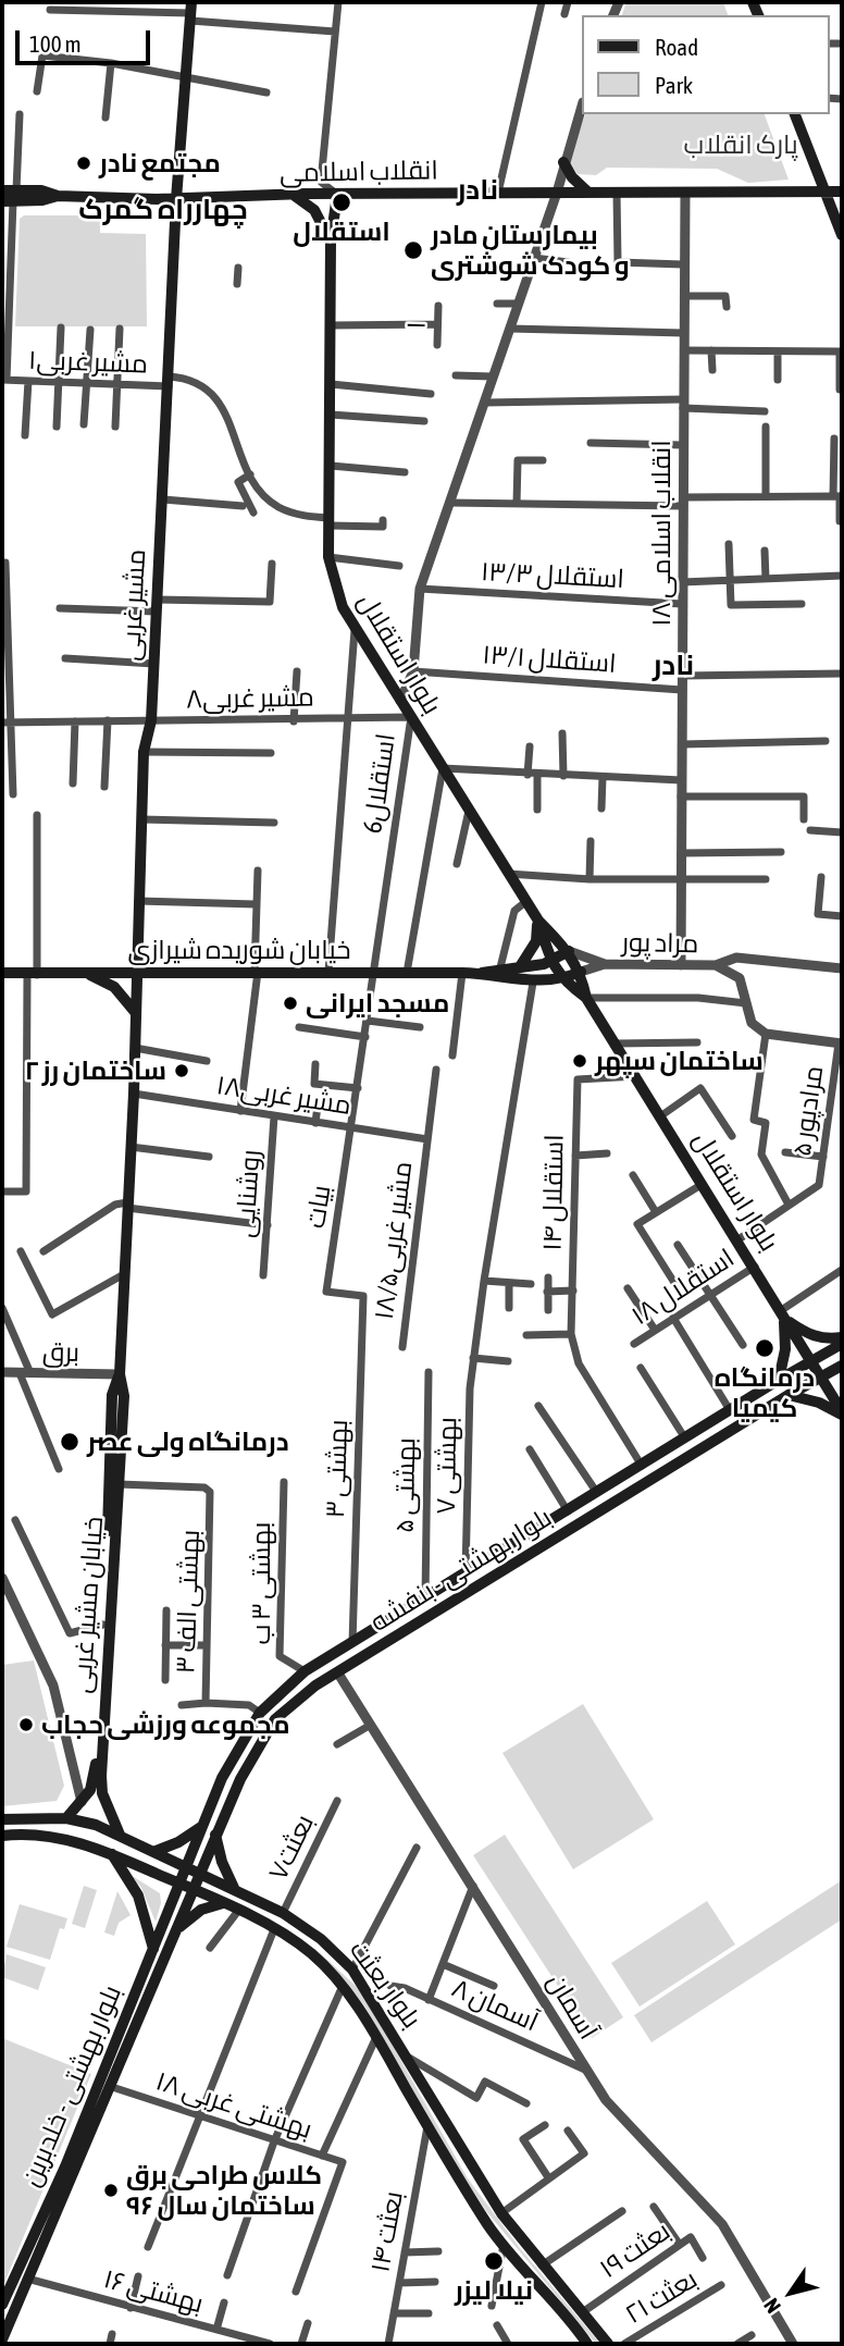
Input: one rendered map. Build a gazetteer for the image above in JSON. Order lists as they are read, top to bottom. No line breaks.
{"streets":{"main road":["انقلاب اسلامی","مشیر غربی","بلوار استقلال","خیابان شوریده شیرازی","بلوار بهشتی - بنفشه","خیابان مشیر غربی","بلوار بعثت","بلوار بهشتی - خلدبرین"],"street":["۱","مشیر غربی۱","۱۸ انقلاب اسلامی","۱۳/۳ استقلال","۱۳/۱ استقلال","مشیر غربی۸","استقلال6","مراد پور","مشیر غربی۱۸","۵ مرادپور","استقلال ۱۴","روشنایی","بیات","مشیر غربی۱۸/۵","استقلال ۱۸","برق","بهشتی ۷","بهشتی ۳","بهشتی ۵","بهشتی ۳ ب","بهشتی الف ۳","بعثت۷","۸ آسمان","آسمان","بهشتی غربی ۱۸","بعثت ۱۴","بعثت ۱۹","۱۶ بهشتی","۲۱ بعثت"]},"crossings":[["انقلاب اسلامی","۱۸ انقلاب اسلامی"],["انقلاب اسلامی","مشیر غربی"],["انقلاب اسلامی","بلوار استقلال"],["مشیر غربی۱","مشیر غربی"],["۱۸ انقلاب اسلامی","۱۳/۳ استقلال"],["۱۸ انقلاب اسلامی","۱۳/۱ استقلال"],["۱۸ انقلاب اسلامی","مراد پور"],["مشیر غربی","مشیر غربی۸"],["مشیر غربی","خیابان شوریده شیرازی"],["مشیر غربی","خیابان مشیر غربی"],["بلوار استقلال","مشیر غربی۸"],["بلوار استقلال","استقلال6"],["بلوار استقلال","مراد پور"],["بلوار استقلال","خیابان شوریده شیرازی"],["بلوار استقلال","استقلال ۱۴"],["بلوار استقلال","استقلال ۱۸"],["بلوار استقلال","بلوار بهشتی - بنفشه"],["مشیر غربی۸","استقلال6"],["استقلال6","خیابان شوریده شیرازی"],["استقلال6","بیات"],["مراد پور","خیابان شوریده شیرازی"],["خیابان شوریده شیرازی","بیات"],["خیابان شوریده شیرازی","بهشتی ۷"],["مشیر غربی۱۸","روشنایی"],["مشیر غربی۱۸","بیات"],["مشیر غربی۱۸","مشیر غربی۱۸/۵"],["مشیر غربی۱۸","خیابان مشیر غربی"],["استقلال ۱۴","بلوار بهشتی - بنفشه"],["بیات","بهشتی ۳"],["برق","خیابان مشیر غربی"],["بهشتی ۷","بلوار بهشتی - بنفشه"],["بهشتی ۳","بلوار بهشتی - بنفشه"],["بهشتی ۵","بلوار بهشتی - بنفشه"],["بلوار بهشتی - بنفشه","بهشتی ۳ ب"],["بلوار بهشتی - بنفشه","بهشتی الف ۳"],["بلوار بهشتی - بنفشه","بلوار بعثت"],["بلوار بهشتی - بنفشه","آسمان"],["بلوار بهشتی - بنفشه","بلوار بهشتی - خلدبرین"],["بهشتی الف ۳","خیابان مشیر غربی"],["خیابان مشیر غربی","بلوار بعثت"],["بعثت۷","بلوار بعثت"],["بلوار بعثت","بلوار بهشتی - خلدبرین"],["بلوار بعثت","بعثت ۱۴"],["بلوار بعثت","بعثت ۱۹"],["۸ آسمان","آسمان"],["بلوار بهشتی - خلدبرین","بهشتی غربی ۱۸"],["بلوار بهشتی - خلدبرین","۱۶ بهشتی"]],"districts":["نادر","چهارراه گمرک","نادر"],"parks":["پارک انقلاب"],"places":["مجتمع نادر","استقلال","بیمارستان مادر و کودک شوشتری","مسجد ایرانی","ساختمان سپهر","ساختمان رز ۲","درمانگاه کیمیا","درمانگاه ولی عصر","مجموعه ورزشی حجاب","کلاس طراحی برق ساختمان سال ۹۶","نیلا لیزر"],"legend":["Road","Park"],"scale_bar":"100 m","north":"bottom left"}
